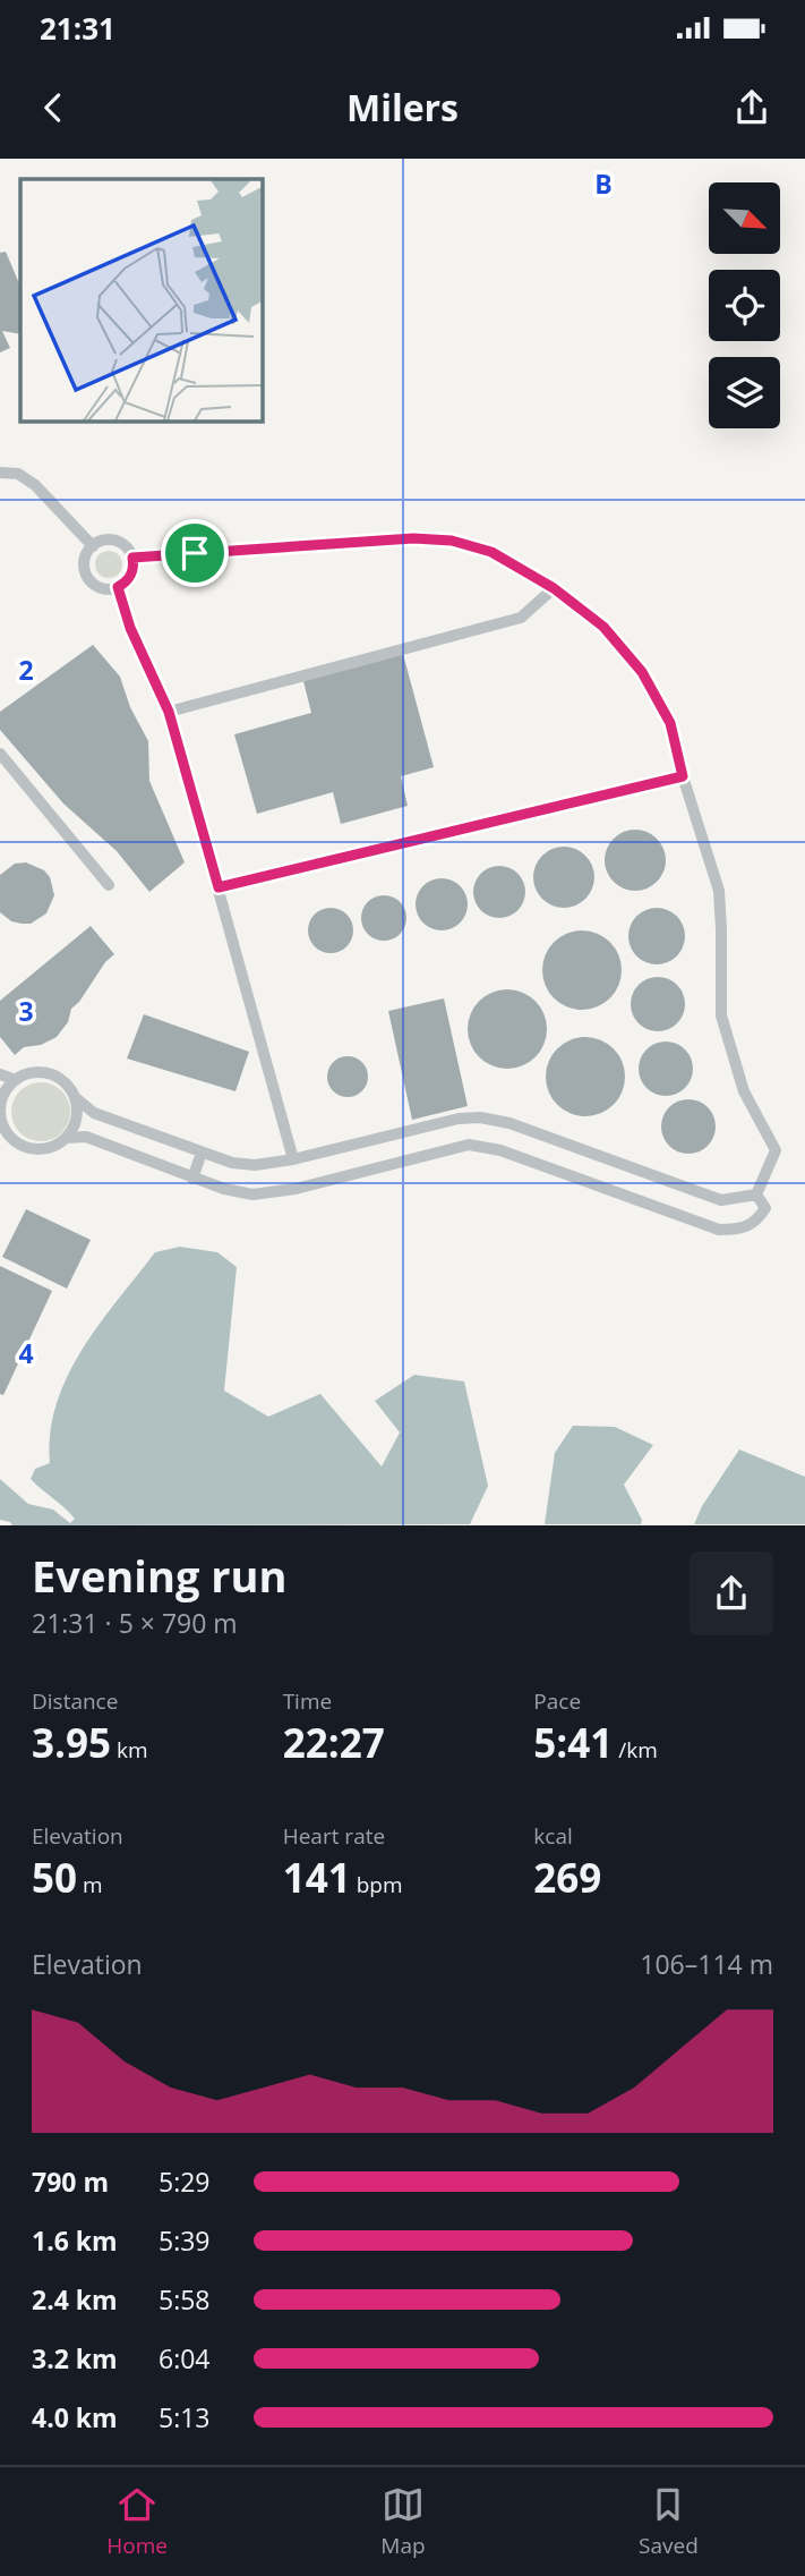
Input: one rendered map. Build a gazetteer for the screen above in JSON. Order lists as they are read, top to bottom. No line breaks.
{"north":"bottom right","page":{"status":"21:31","header":"Milers","heading":["Evening run","21:31 · 5 × 790 m"],"stats":[["Distance","3.95 km"],["Time","22:27"],["Pace","5:41 /km"],["Elevation","50 m"],["Heart rate","141 bpm"],["kcal","269"]],"chart":["Elevation","106–114 m"],"list":[{"name":"790 m","note":"5:29"},{"name":"1.6 km","note":"5:39"},{"name":"2.4 km","note":"5:58"},{"name":"3.2 km","note":"6:04"},{"name":"4.0 km","note":"5:13"}],"tabs":["Home","Map","Saved"]},"grid":{"columns":["B"],"rows":["2","3","4"]}}
